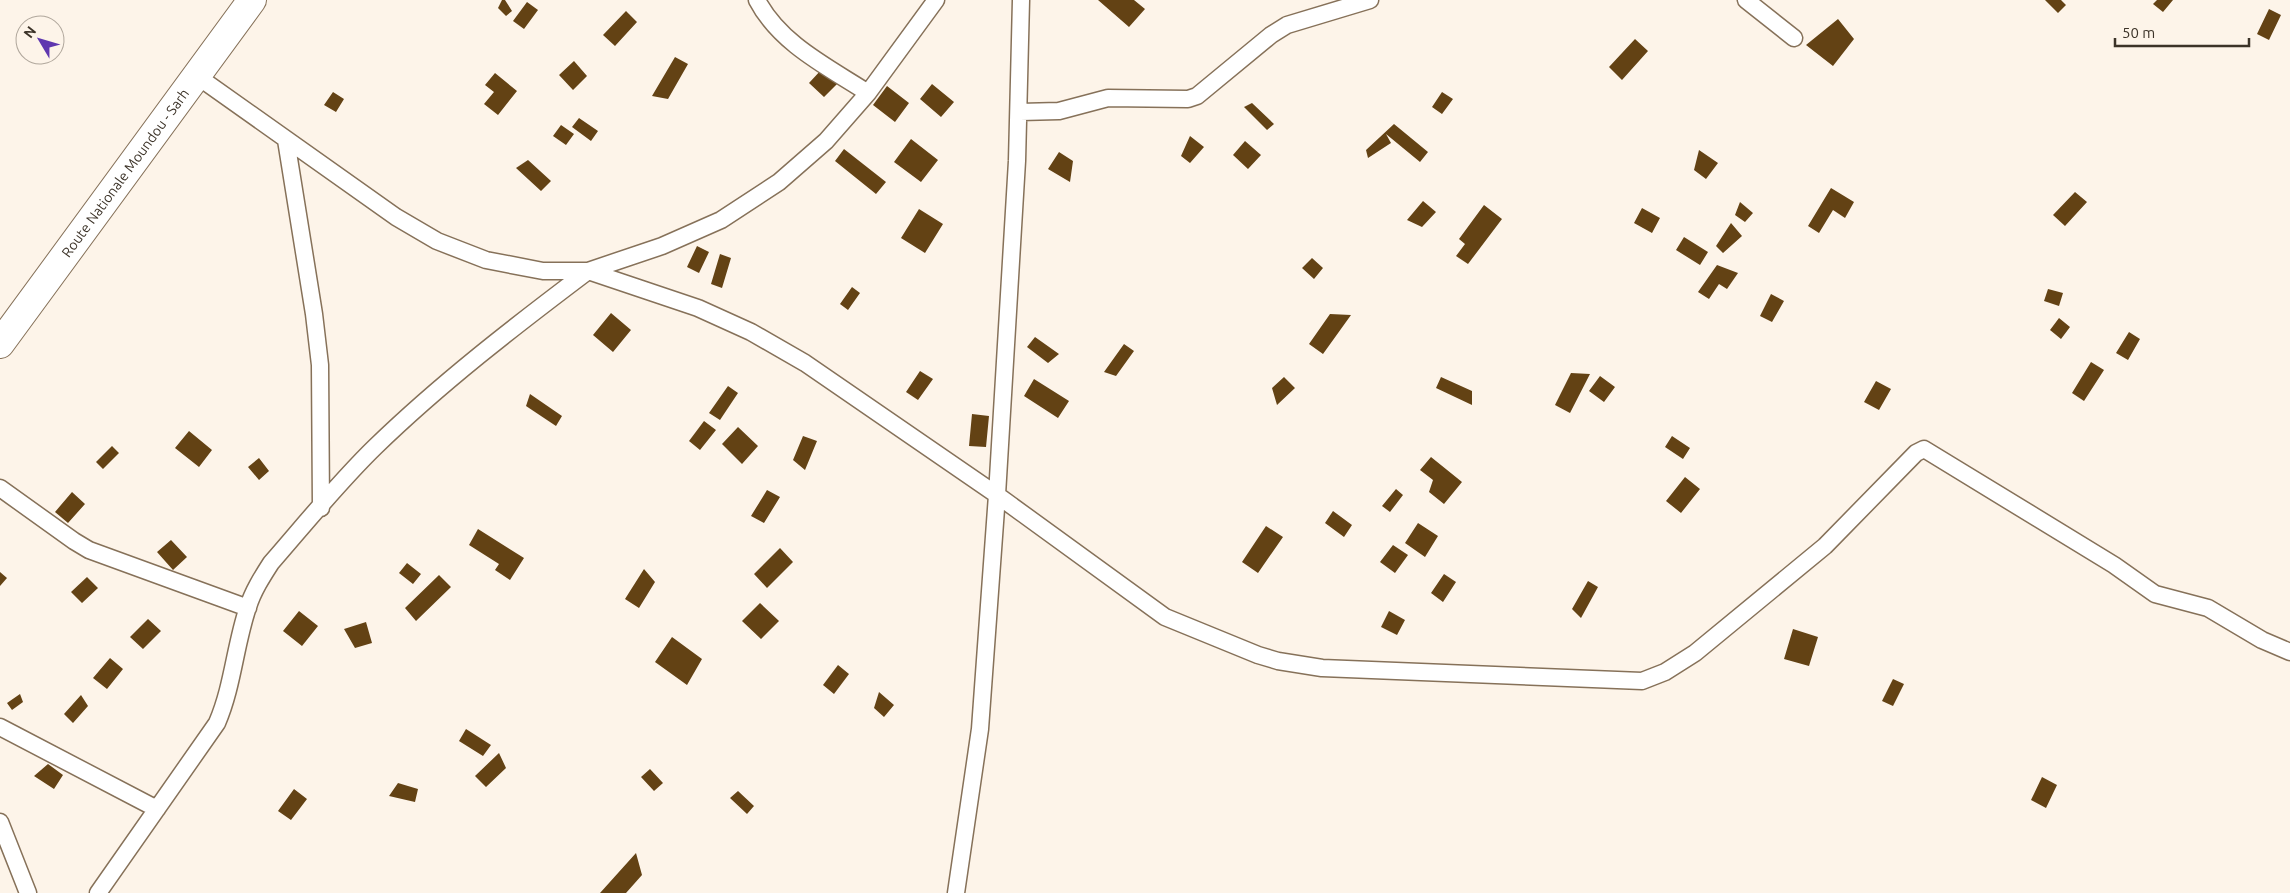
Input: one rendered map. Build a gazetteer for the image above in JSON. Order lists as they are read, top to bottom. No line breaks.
{"streets":{"highway":["Route Nationale Moundou - Sarh"]},"scale_bar":"50 m","north":"top left"}
